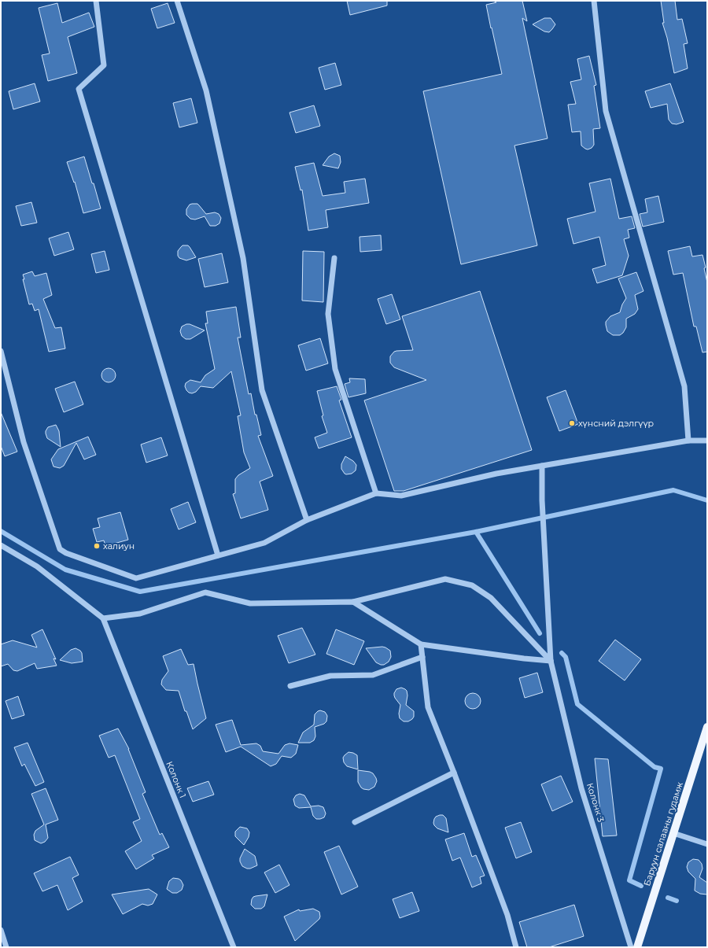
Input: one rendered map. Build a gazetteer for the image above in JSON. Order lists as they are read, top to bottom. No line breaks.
{"streets":{"main road":["Баруун салааны гудамж"],"street":["Колонк 1","Колонк 3"]},"places":["хүнсний дэлгүүр","халиун"]}
